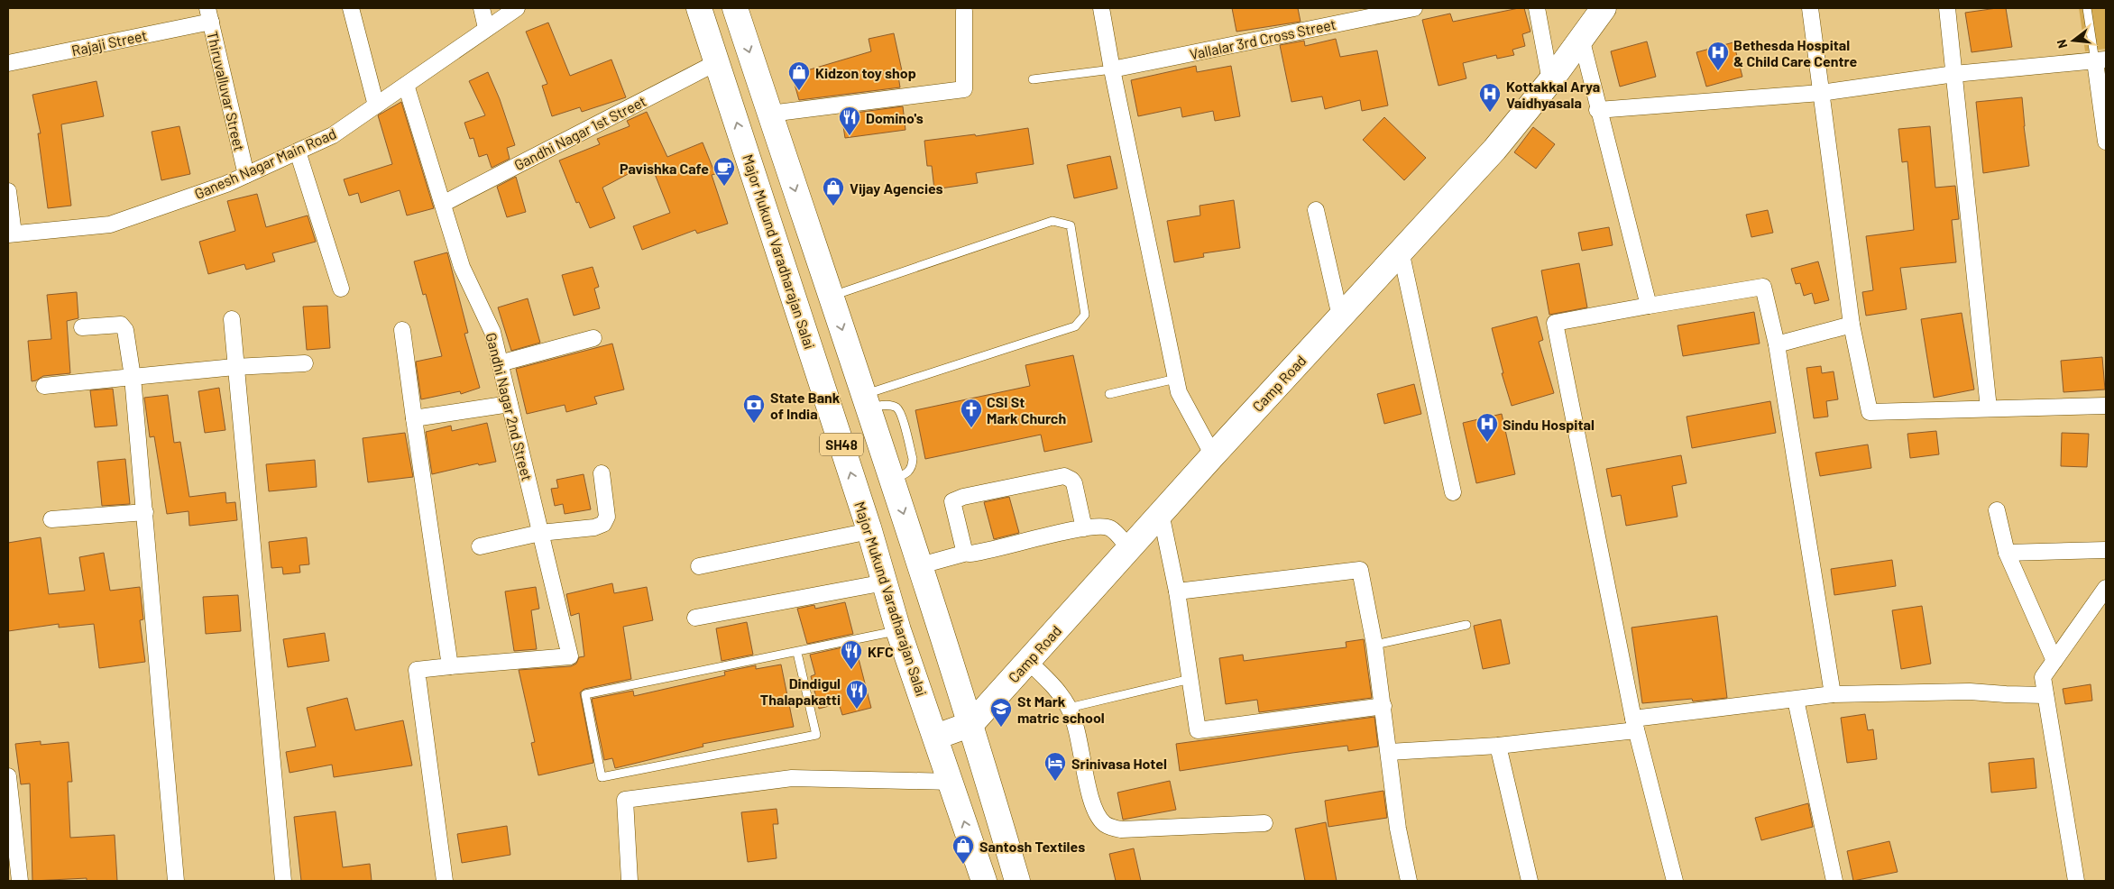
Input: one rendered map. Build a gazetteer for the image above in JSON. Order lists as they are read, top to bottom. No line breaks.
{"streets":{"main road":["Major Mukund Varadharajan Salai","Camp Road","SH48"],"street":["Vallalar 3rd Cross Street","Rajaji Street","Thiruvalluvar Street","Gandhi Nagar 1st Street","Ganesh Nagar Main Road","Gandhi Nagar 2nd Street"]},"crossings":[["Rajaji Street","Thiruvalluvar Street"],["Thiruvalluvar Street","Ganesh Nagar Main Road"],["Gandhi Nagar 1st Street","Major Mukund Varadharajan Salai"],["Gandhi Nagar 1st Street","Gandhi Nagar 2nd Street"],["Ganesh Nagar Main Road","Gandhi Nagar 2nd Street"],["Major Mukund Varadharajan Salai","Camp Road"],["Camp Road","SH48"]],"places":{"hospital":["Bethesda Hospital & Child Care Centre","Kottakkal Arya Vaidhyasala","Sindu Hospital"],"shop":["Kidzon toy shop","Vijay Agencies","Santosh Textiles"],"restaurant":["Domino's","KFC","Dindigul Thalapakatti"],"cafe":["Pavishka Cafe"],"bank":["State Bank of India"],"church":["CSI St Mark Church"],"school or university":["St Mark matric school"],"hotel":["Srinivasa Hotel"]},"north":"left"}
